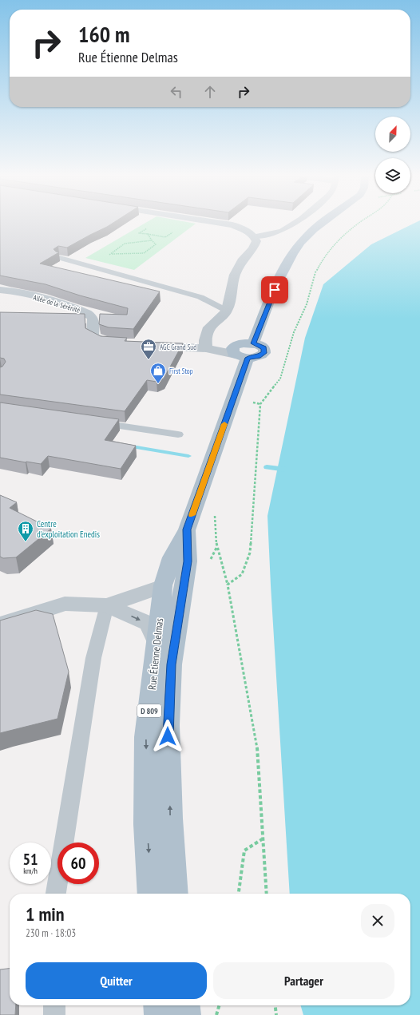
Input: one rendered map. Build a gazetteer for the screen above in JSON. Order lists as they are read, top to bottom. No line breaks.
{"streets":{"main road":["Rue Étienne Delmas","D 809"],"street":["Allée de la Sérénité"]},"places":{"office":["AGC Grand Sud"],"shop":["First Stop"],"building":["Centre d'exploitation Enedis"]},"north":"top right","page":{"turn":["160 m","Rue Étienne Delmas"],"speed":"51 km/h","limit":"60","heading":["1 min","230 m · 18:03"],"buttons":["Quitter","Partager"]}}
